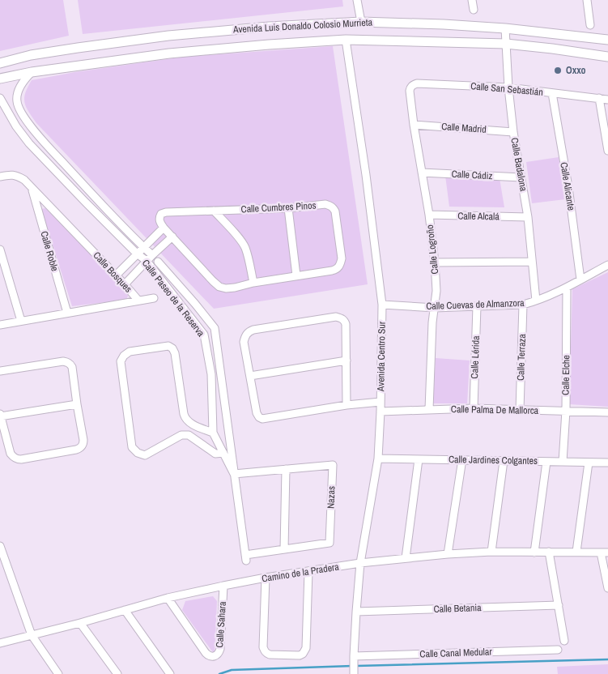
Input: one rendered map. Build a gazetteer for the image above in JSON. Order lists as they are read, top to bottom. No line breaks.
{"streets":{"main road":["Avenida Luis Donaldo Colosio Murrieta"],"street":["Calle San Sebastián","Calle Madrid","Calle Badalona","Calle Cádiz","Calle Alicante","Calle Cumbres Pinos","Calle Alcalá","Calle Logroño","Calle Roble","Calle Bosques","Calle Paseo de la Reserva","Calle Cuevas de Almanzora","Avenida Centro Sur","Calle Lérida","Calle Terraza","Calle Elche","Calle Palma De Mallorca","Calle Jardines Colgantes","Nazas","Camino de la Pradera","Calle Betania","Calle Sahara","Calle Canal Medular"]},"crossings":[["Avenida Luis Donaldo Colosio Murrieta","Calle Badalona"],["Avenida Luis Donaldo Colosio Murrieta","Avenida Centro Sur"],["Calle San Sebastián","Calle Badalona"],["Calle San Sebastián","Calle Alicante"],["Calle San Sebastián","Calle Logroño"],["Calle Madrid","Calle Badalona"],["Calle Madrid","Calle Logroño"],["Calle Badalona","Calle Cádiz"],["Calle Badalona","Calle Alcalá"],["Calle Badalona","Calle Cuevas de Almanzora"],["Calle Cádiz","Calle Logroño"],["Calle Alicante","Calle Cuevas de Almanzora"],["Calle Alcalá","Calle Logroño"],["Calle Logroño","Calle Cuevas de Almanzora"],["Calle Logroño","Calle Palma De Mallorca"],["Calle Roble","Calle Bosques"],["Calle Paseo de la Reserva","Nazas"],["Calle Cuevas de Almanzora","Avenida Centro Sur"],["Calle Cuevas de Almanzora","Calle Lérida"],["Calle Cuevas de Almanzora","Calle Terraza"],["Calle Cuevas de Almanzora","Calle Elche"],["Avenida Centro Sur","Calle Palma De Mallorca"],["Avenida Centro Sur","Calle Jardines Colgantes"],["Avenida Centro Sur","Camino de la Pradera"],["Avenida Centro Sur","Calle Betania"],["Avenida Centro Sur","Calle Canal Medular"],["Calle Lérida","Calle Palma De Mallorca"],["Calle Terraza","Calle Palma De Mallorca"],["Calle Elche","Calle Palma De Mallorca"],["Calle Elche","Calle Jardines Colgantes"],["Camino de la Pradera","Calle Sahara"]],"places":["Oxxo"]}
